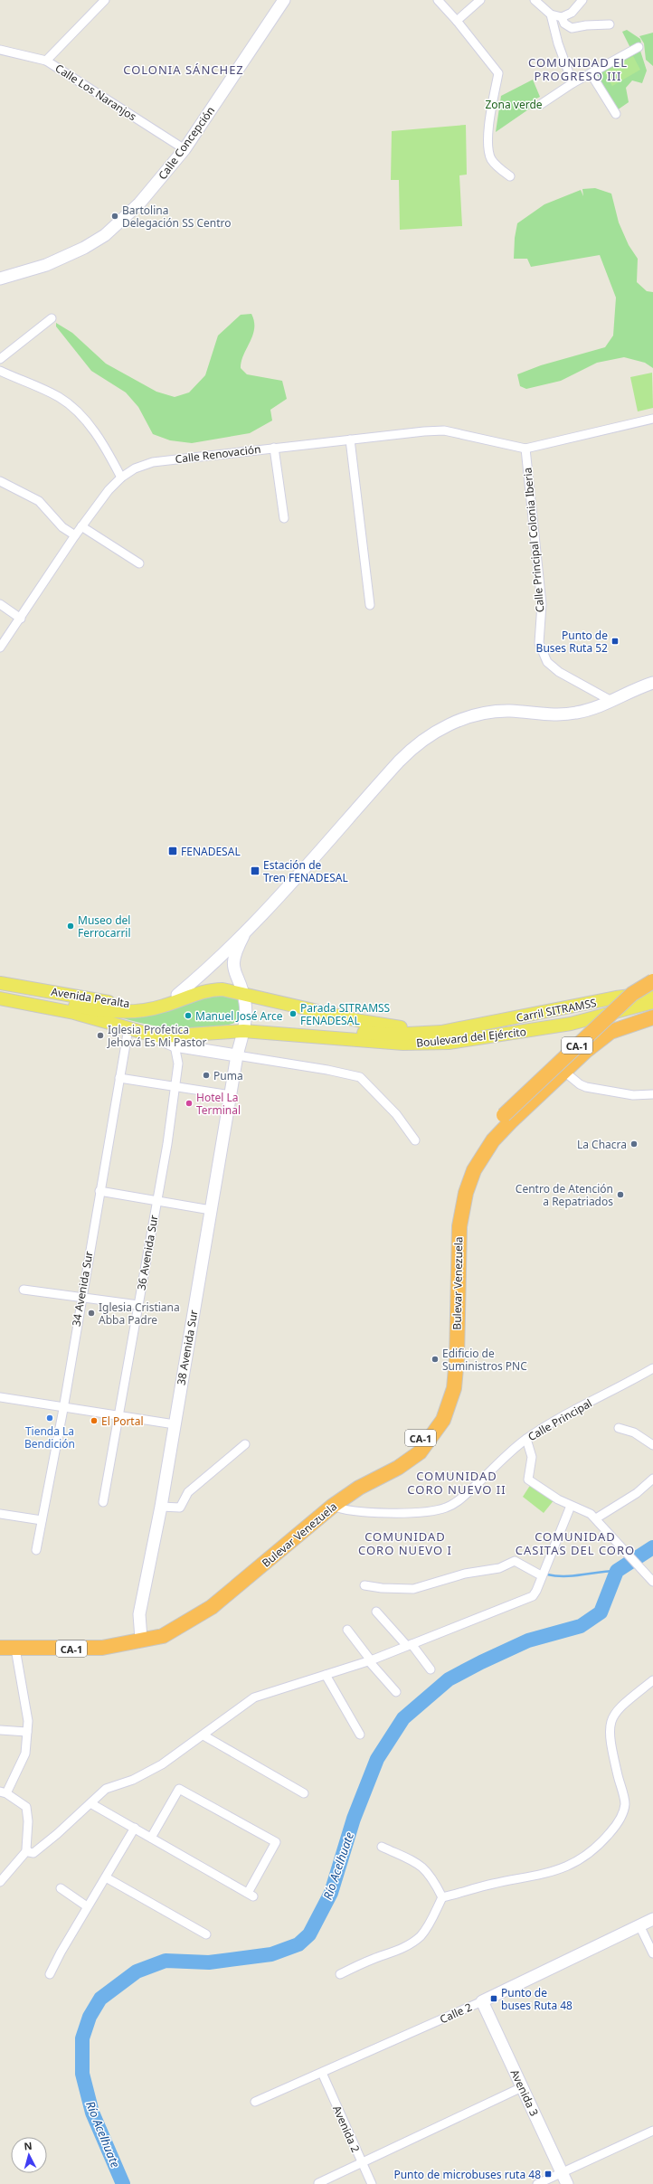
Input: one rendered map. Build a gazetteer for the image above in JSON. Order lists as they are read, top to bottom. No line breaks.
{"streets":{"highway":["CA-1","Bulevar Venezuela"],"main road":["Avenida Peralta","Carril SITRAMSS","Boulevard del Ejército"],"street":["Calle Los Naranjos","Calle Concepción","Calle Renovación","Calle Principal Colonia Iberia","36 Avenida Sur","34 Avenida Sur","38 Avenida Sur","Calle Principal","Calle 2","Avenida 3","Avenida 2"]},"crossings":[["Calle Los Naranjos","Calle Concepción"],["Calle Renovación","Calle Principal Colonia Iberia"],["Avenida Peralta","Carril SITRAMSS"],["Avenida Peralta","Boulevard del Ejército"],["Avenida Peralta","36 Avenida Sur"],["Avenida Peralta","34 Avenida Sur"],["Avenida Peralta","38 Avenida Sur"],["Carril SITRAMSS","Boulevard del Ejército"],["Bulevar Venezuela","38 Avenida Sur"],["Bulevar Venezuela","Calle Principal"],["Calle 2","Avenida 3"],["Calle 2","Avenida 2"]],"districts":["COMUNIDAD EL PROGRESO III","COLONIA SÁNCHEZ","COMUNIDAD CORO NUEVO II","COMUNIDAD CORO NUEVO I","COMUNIDAD CASITAS DEL CORO"],"water":["Río Acelhuate"],"parks":["Zona verde"],"places":{"other":["Bartolina Delegación SS Centro","Museo del Ferrocarril","Parada SITRAMSS FENADESAL","Manuel José Arce","Iglesia Profetica Jehová Es Mi Pastor","Puma","Hotel La Terminal","La Chacra","Centro de Atención a Repatriados","Iglesia Cristiana Abba Padre","Edificio de Suministros PNC","Tienda La Bendición","El Portal"],"transit":["Punto de Buses Ruta 52","FENADESAL","Estación de Tren FENADESAL","Punto de buses Ruta 48","Punto de microbuses ruta 48"]},"north":"top"}
